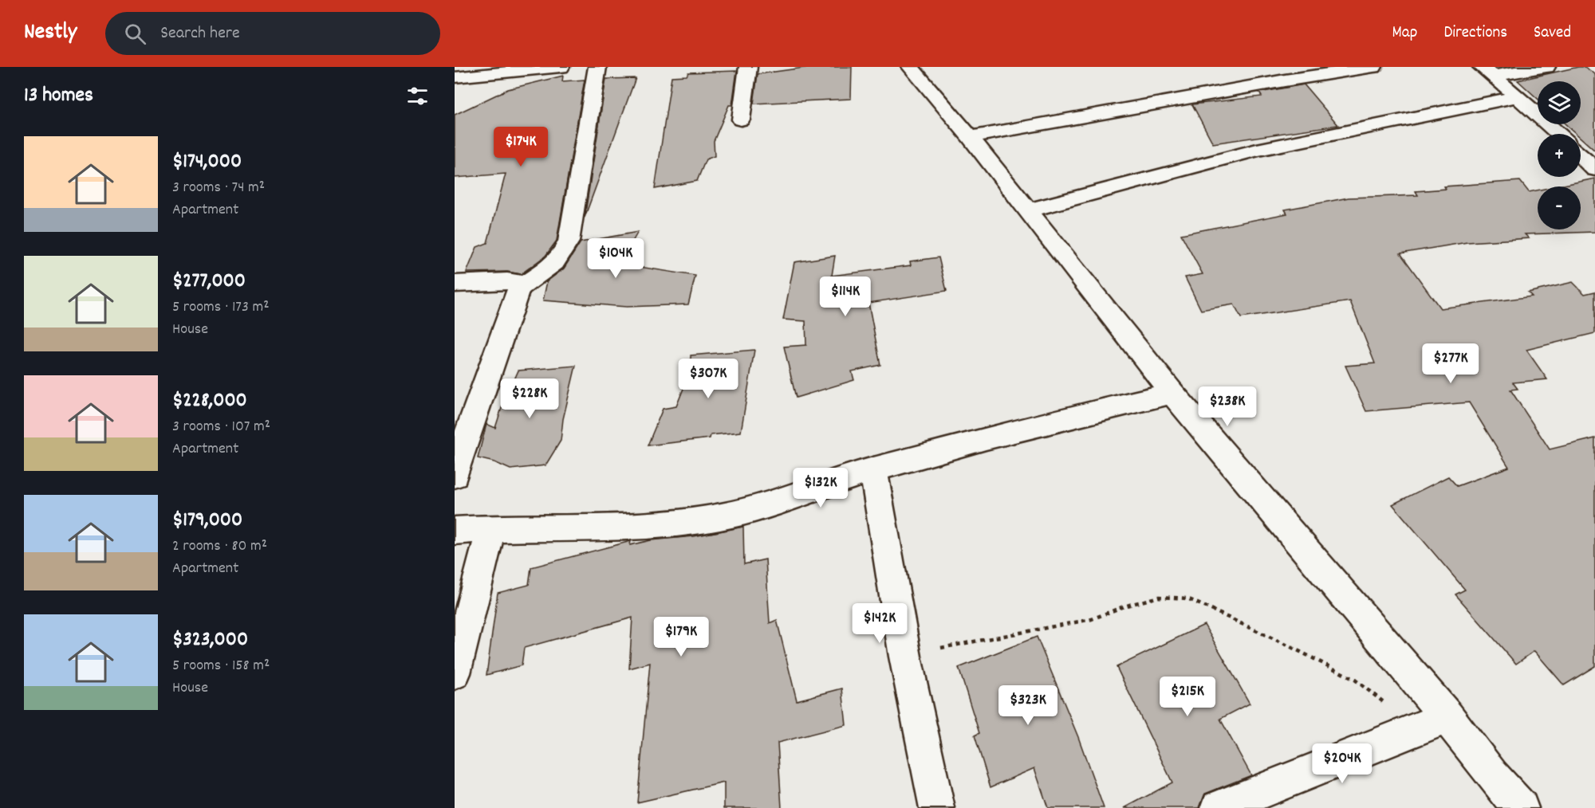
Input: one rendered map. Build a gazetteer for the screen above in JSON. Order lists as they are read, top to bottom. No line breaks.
{"page":{"header":"Nestly","search":"Search here","nav":["Map","Directions","Saved"],"heading":"13 homes","map_buttons":["+","−"],"list":[{"name":"$174,000","note":"3 rooms · 74 m² · Apartment"},{"name":"$277,000","note":"5 rooms · 173 m² · House"},{"name":"$228,000","note":"3 rooms · 107 m² · Apartment"},{"name":"$179,000","note":"2 rooms · 80 m² · Apartment"},{"name":"$323,000","note":"5 rooms · 158 m² · House"}],"price":["$174K","$104K","$114K","$277K","$307K","$228K","$238K","$132K","$142K","$179K","$215K","$323K","$204K"]}}
